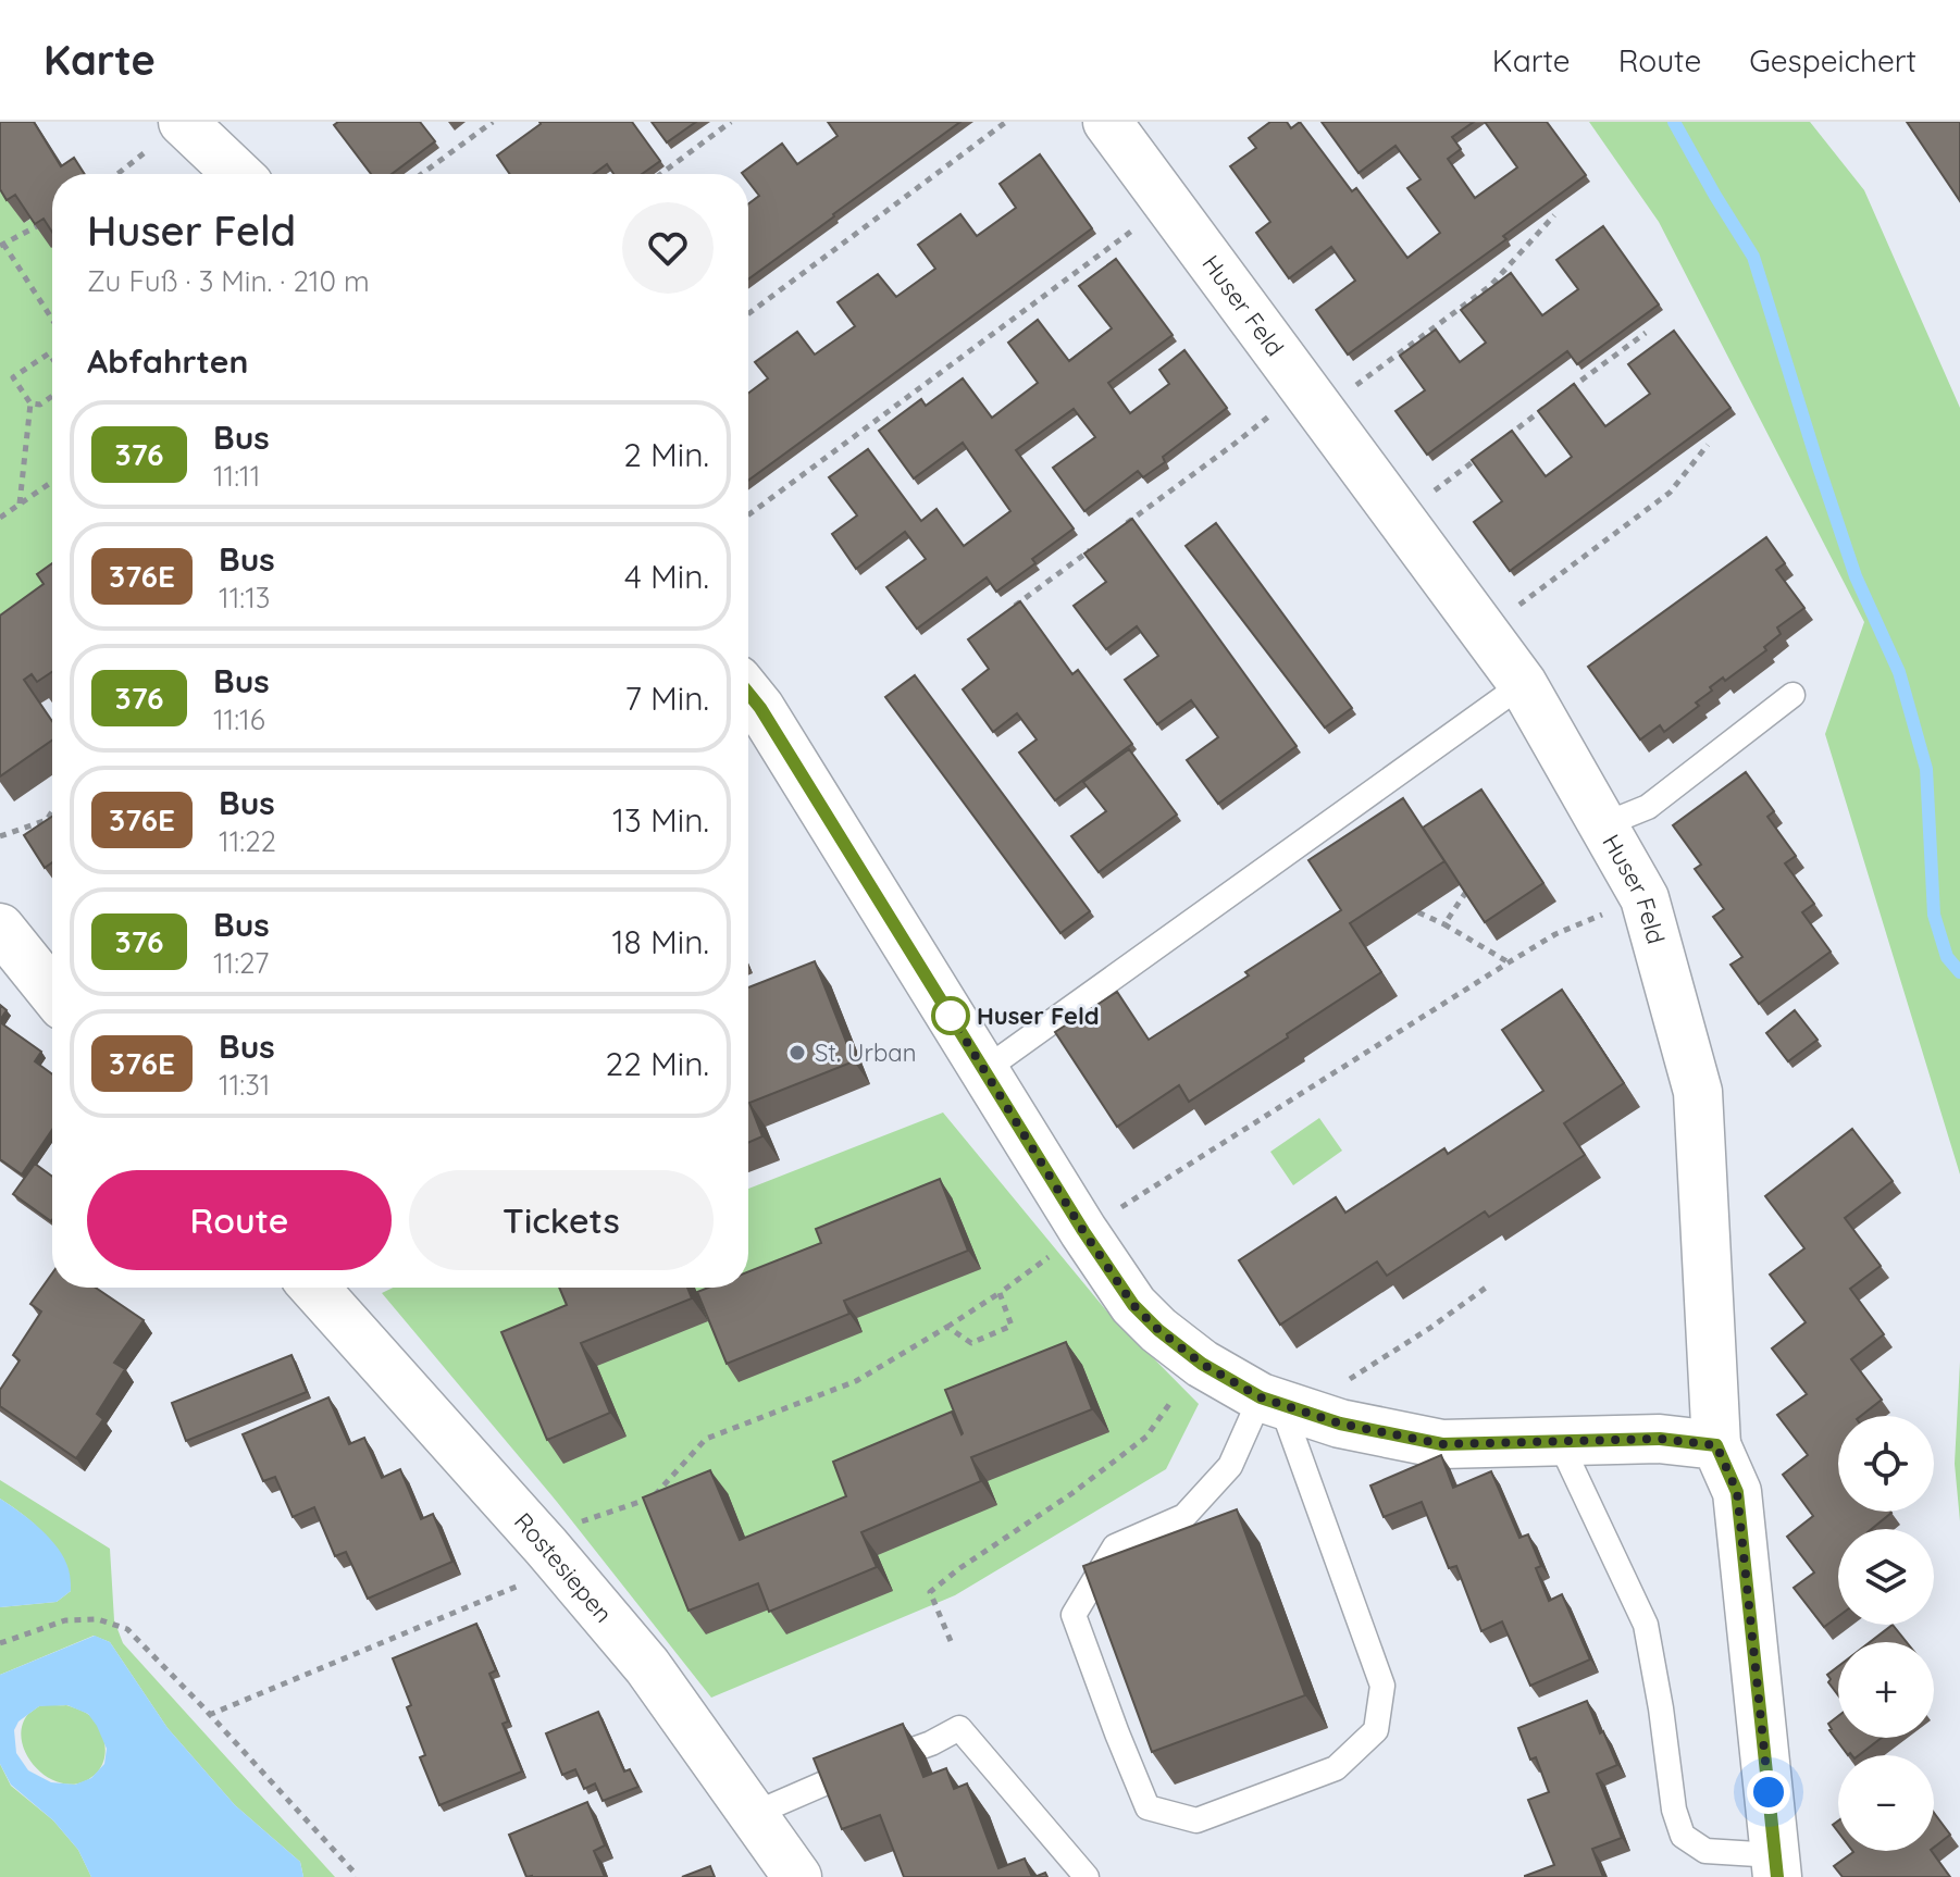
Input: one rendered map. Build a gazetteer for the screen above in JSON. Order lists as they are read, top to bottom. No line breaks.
{"streets":{"street":["Huser Feld","Rostesiepen"]},"places":["Huser Feld","St. Urban"],"lines":["bus line 376"],"page":{"header":"Karte","nav":["Karte","Route","Gespeichert"],"heading":[["Huser Feld","Zu Fuß · 3 Min. · 210 m"],"Abfahrten"],"list":[{"mark":"376","name":"Bus","note":"11:11","value":"2 Min."},{"mark":"376E","name":"Bus","note":"11:13","value":"4 Min."},{"mark":"376","name":"Bus","note":"11:16","value":"7 Min."},{"mark":"376E","name":"Bus","note":"11:22","value":"13 Min."},{"mark":"376","name":"Bus","note":"11:27","value":"18 Min."},{"mark":"376E","name":"Bus","note":"11:31","value":"22 Min."}],"buttons":["Route","Tickets"],"map_buttons":["+","−"]}}
